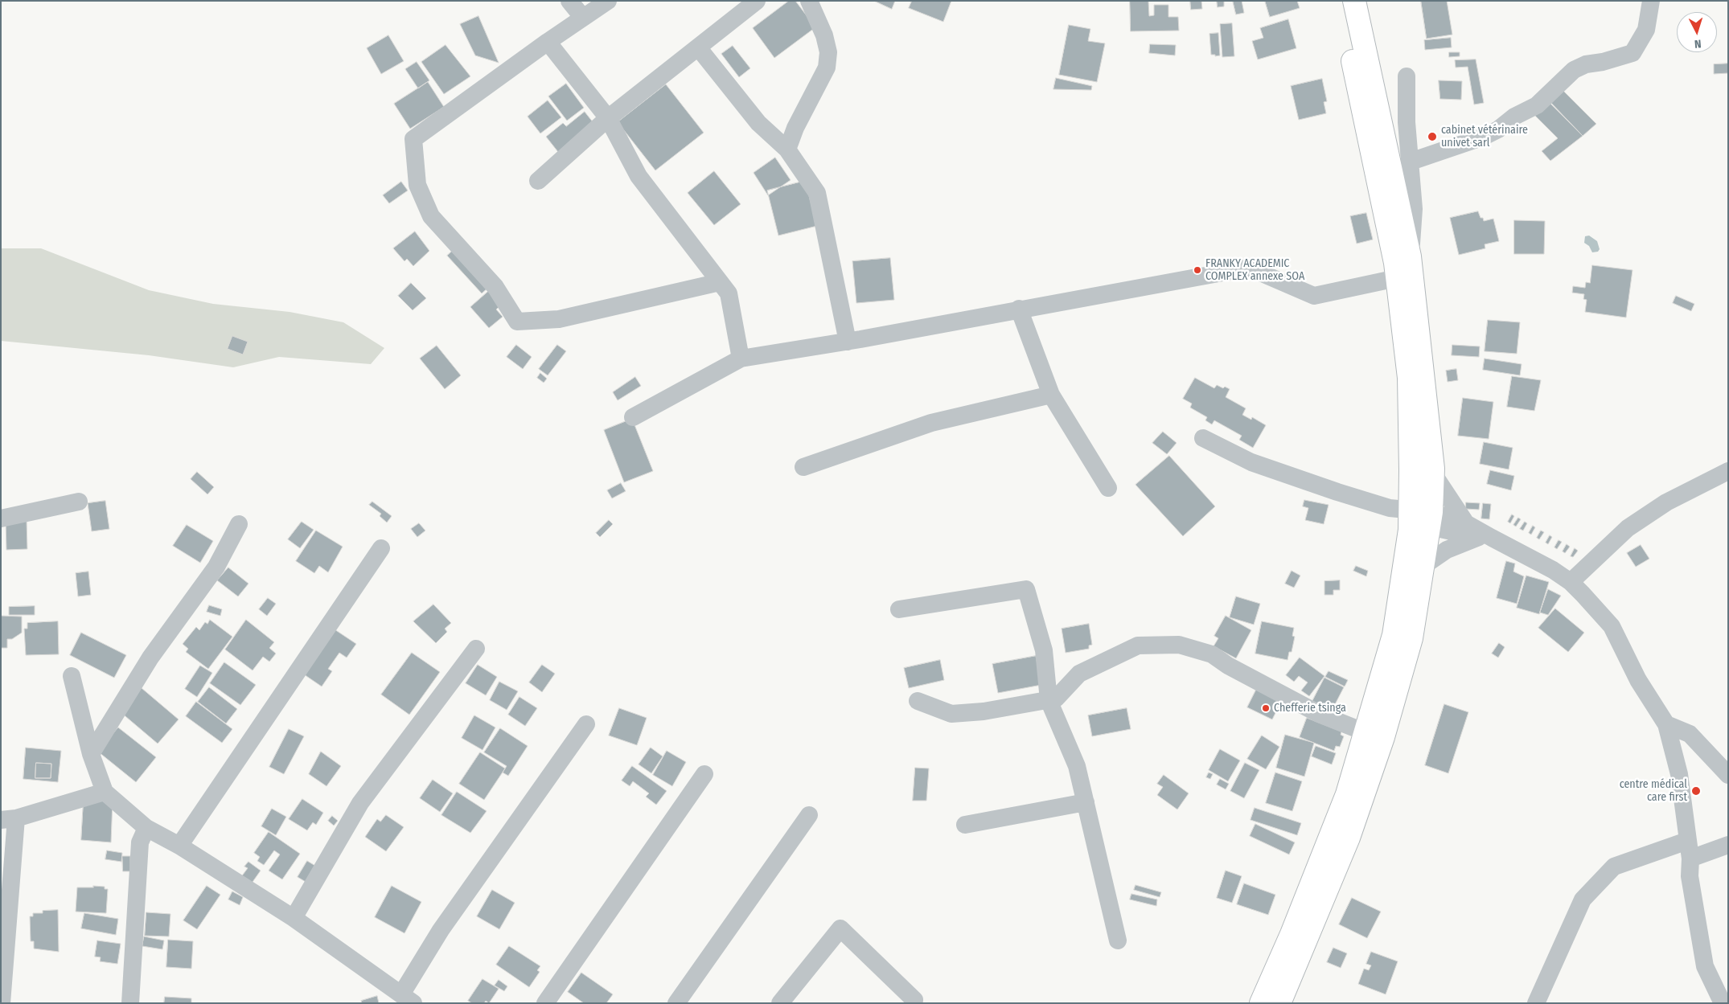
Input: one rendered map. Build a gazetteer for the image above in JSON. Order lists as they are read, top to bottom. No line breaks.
{"places":["cabinet vétérinaire univet sarl","FRANKY ACADEMIC COMPLEX annexe SOA","Chefferie tsinga","centre médical care first"],"north":"bottom"}
